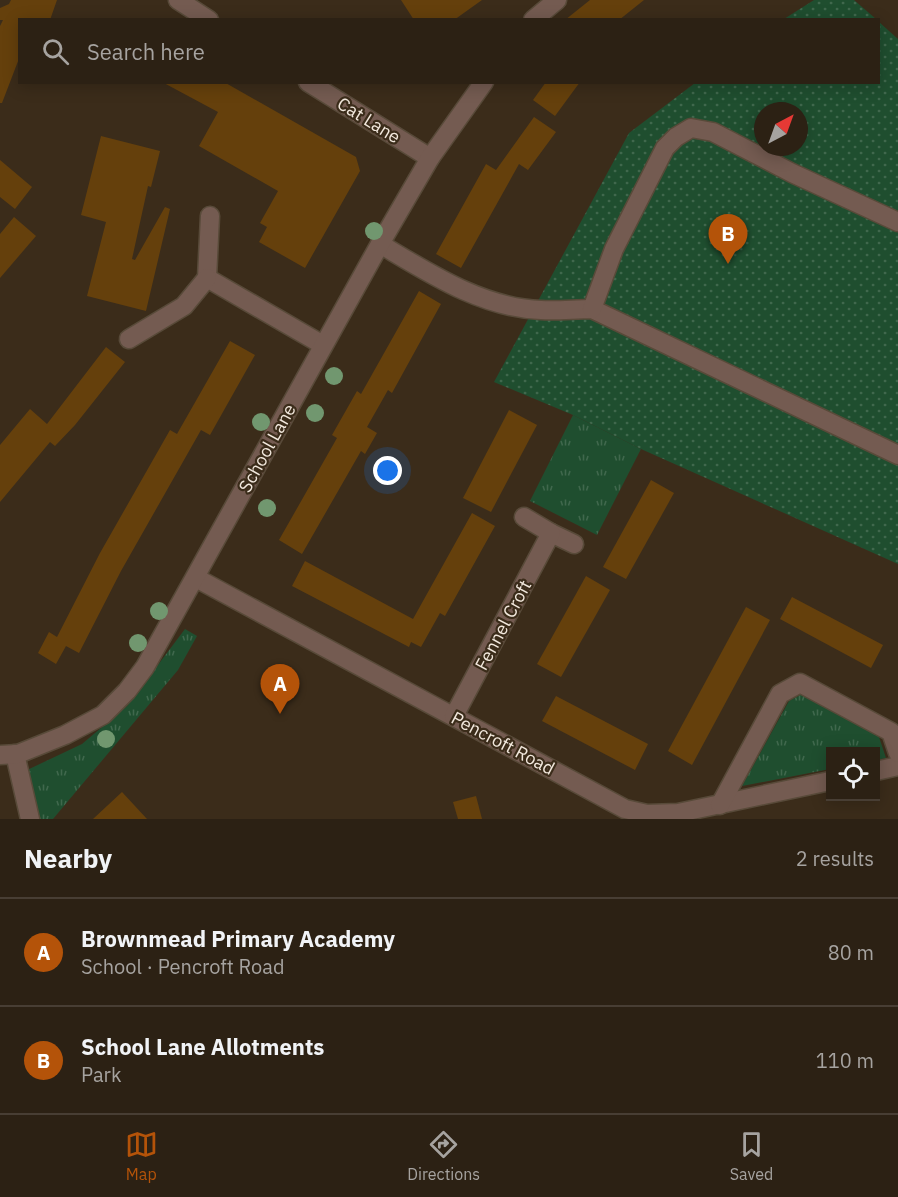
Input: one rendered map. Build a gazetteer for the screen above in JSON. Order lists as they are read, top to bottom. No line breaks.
{"streets":{"street":["Cat Lane","School Lane","Fennel Croft","Pencroft Road"]},"crossings":[["Cat Lane","School Lane"],["School Lane","Pencroft Road"],["Fennel Croft","Pencroft Road"]],"north":"top right","page":{"search":"Search here","pins":["B","A"],"heading":["Nearby","2 results"],"list":[{"mark":"A","name":"Brownmead Primary Academy","note":"School · Pencroft Road","value":"80 m"},{"mark":"B","name":"School Lane Allotments","note":"Park","value":"110 m"}],"nav":["Map","Directions","Saved"]}}
